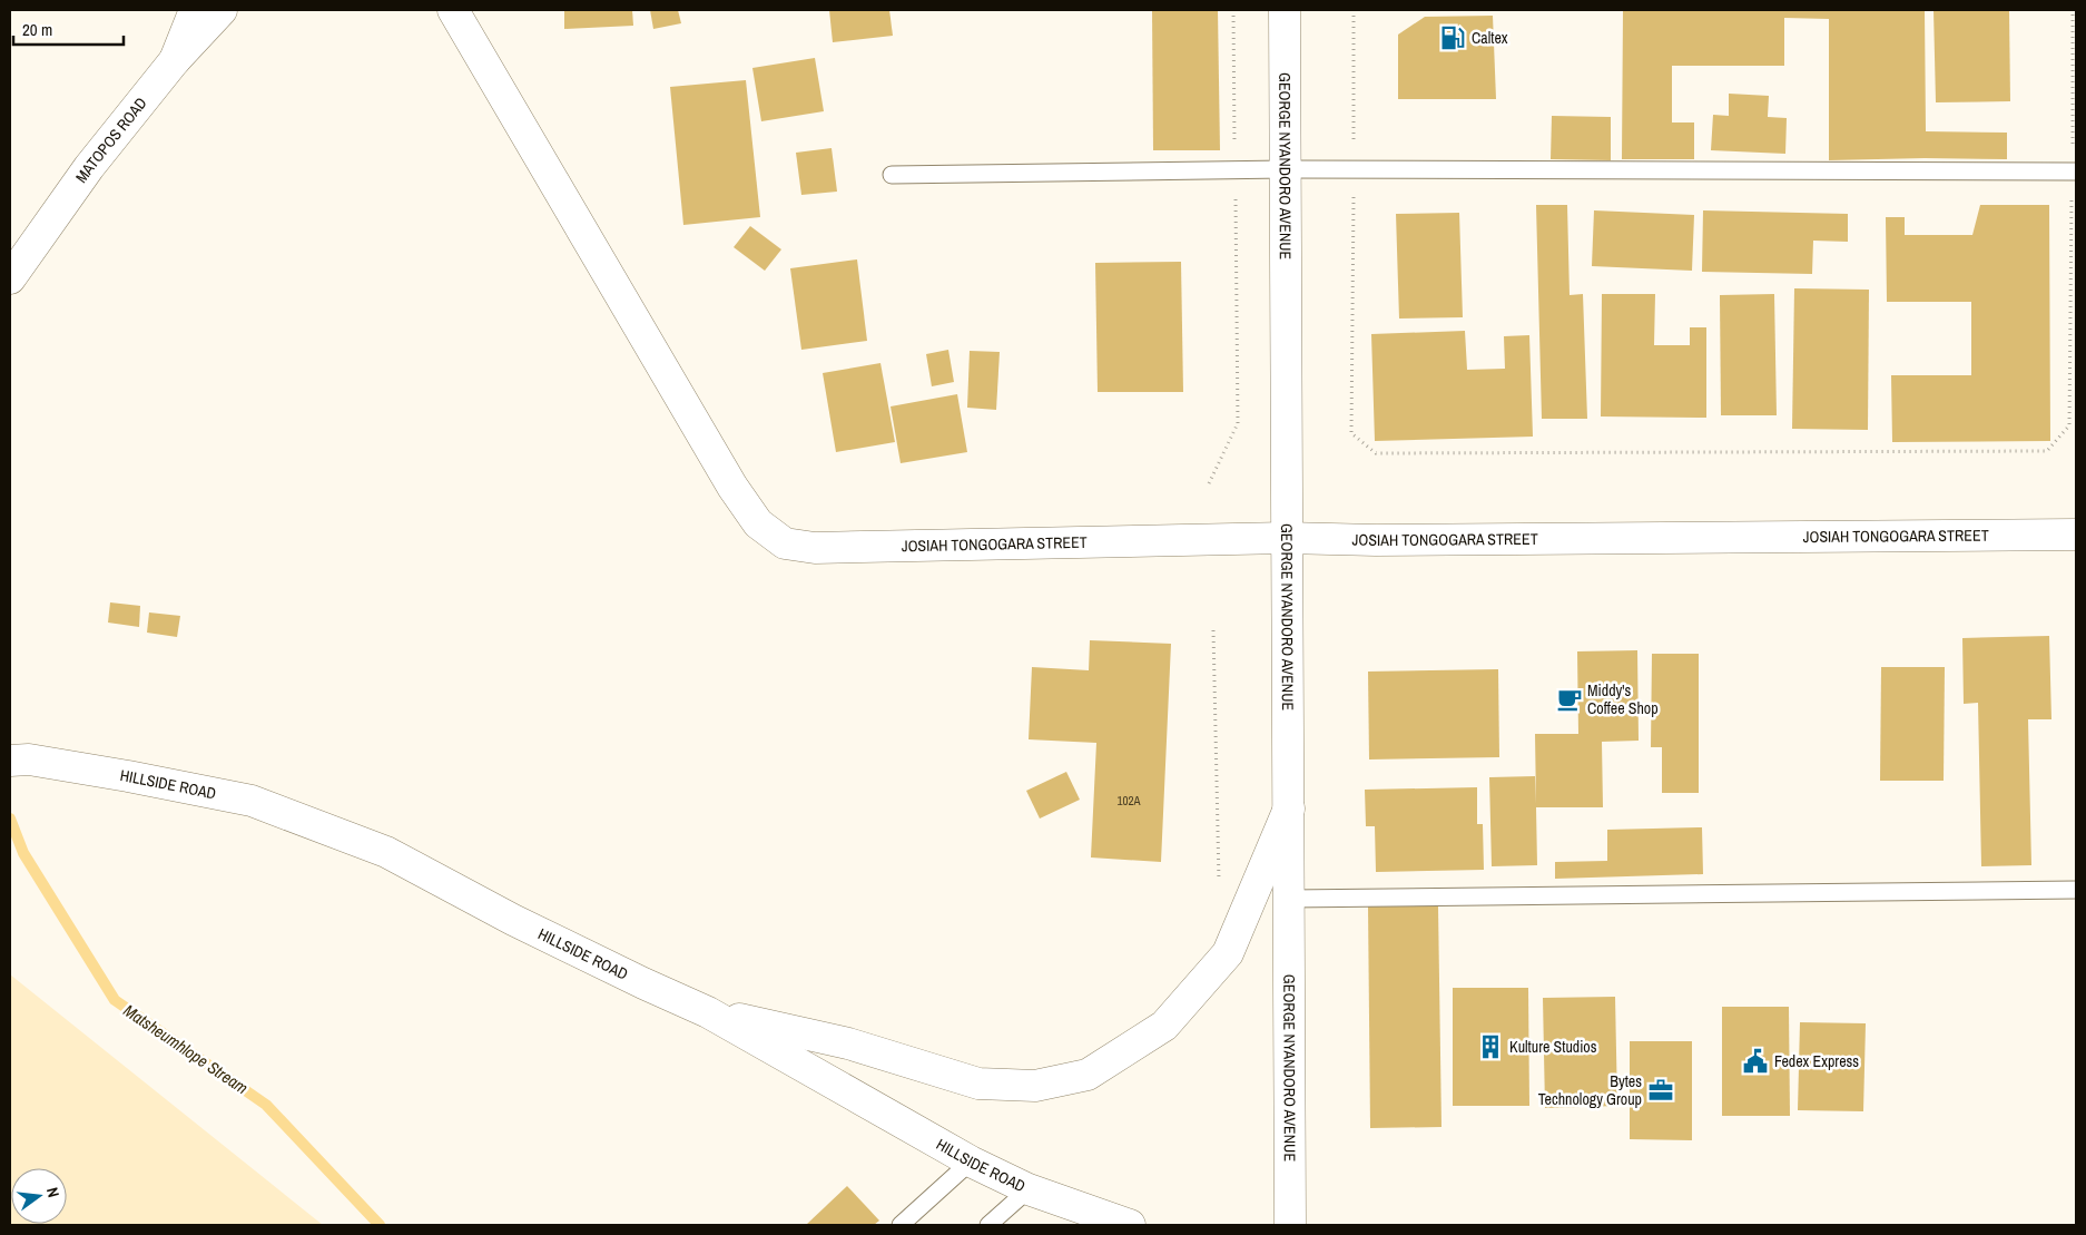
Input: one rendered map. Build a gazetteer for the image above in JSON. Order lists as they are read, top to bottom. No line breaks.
{"streets":{"street":["MATOPOS ROAD","GEORGE NYANDORO AVENUE","JOSIAH TONGOGARA STREET","HILLSIDE ROAD"]},"crossings":[["GEORGE NYANDORO AVENUE","JOSIAH TONGOGARA STREET"]],"water":["Matsheumhlope Stream"],"places":{"fuel station":["Caltex"],"cafe":["Middy's Coffee Shop"],"building":["Kulture Studios"],"public building":["Fedex Express"],"office":["Bytes Technology Group"]},"house_numbers":["102A"],"scale_bar":"20 m","north":"right"}
